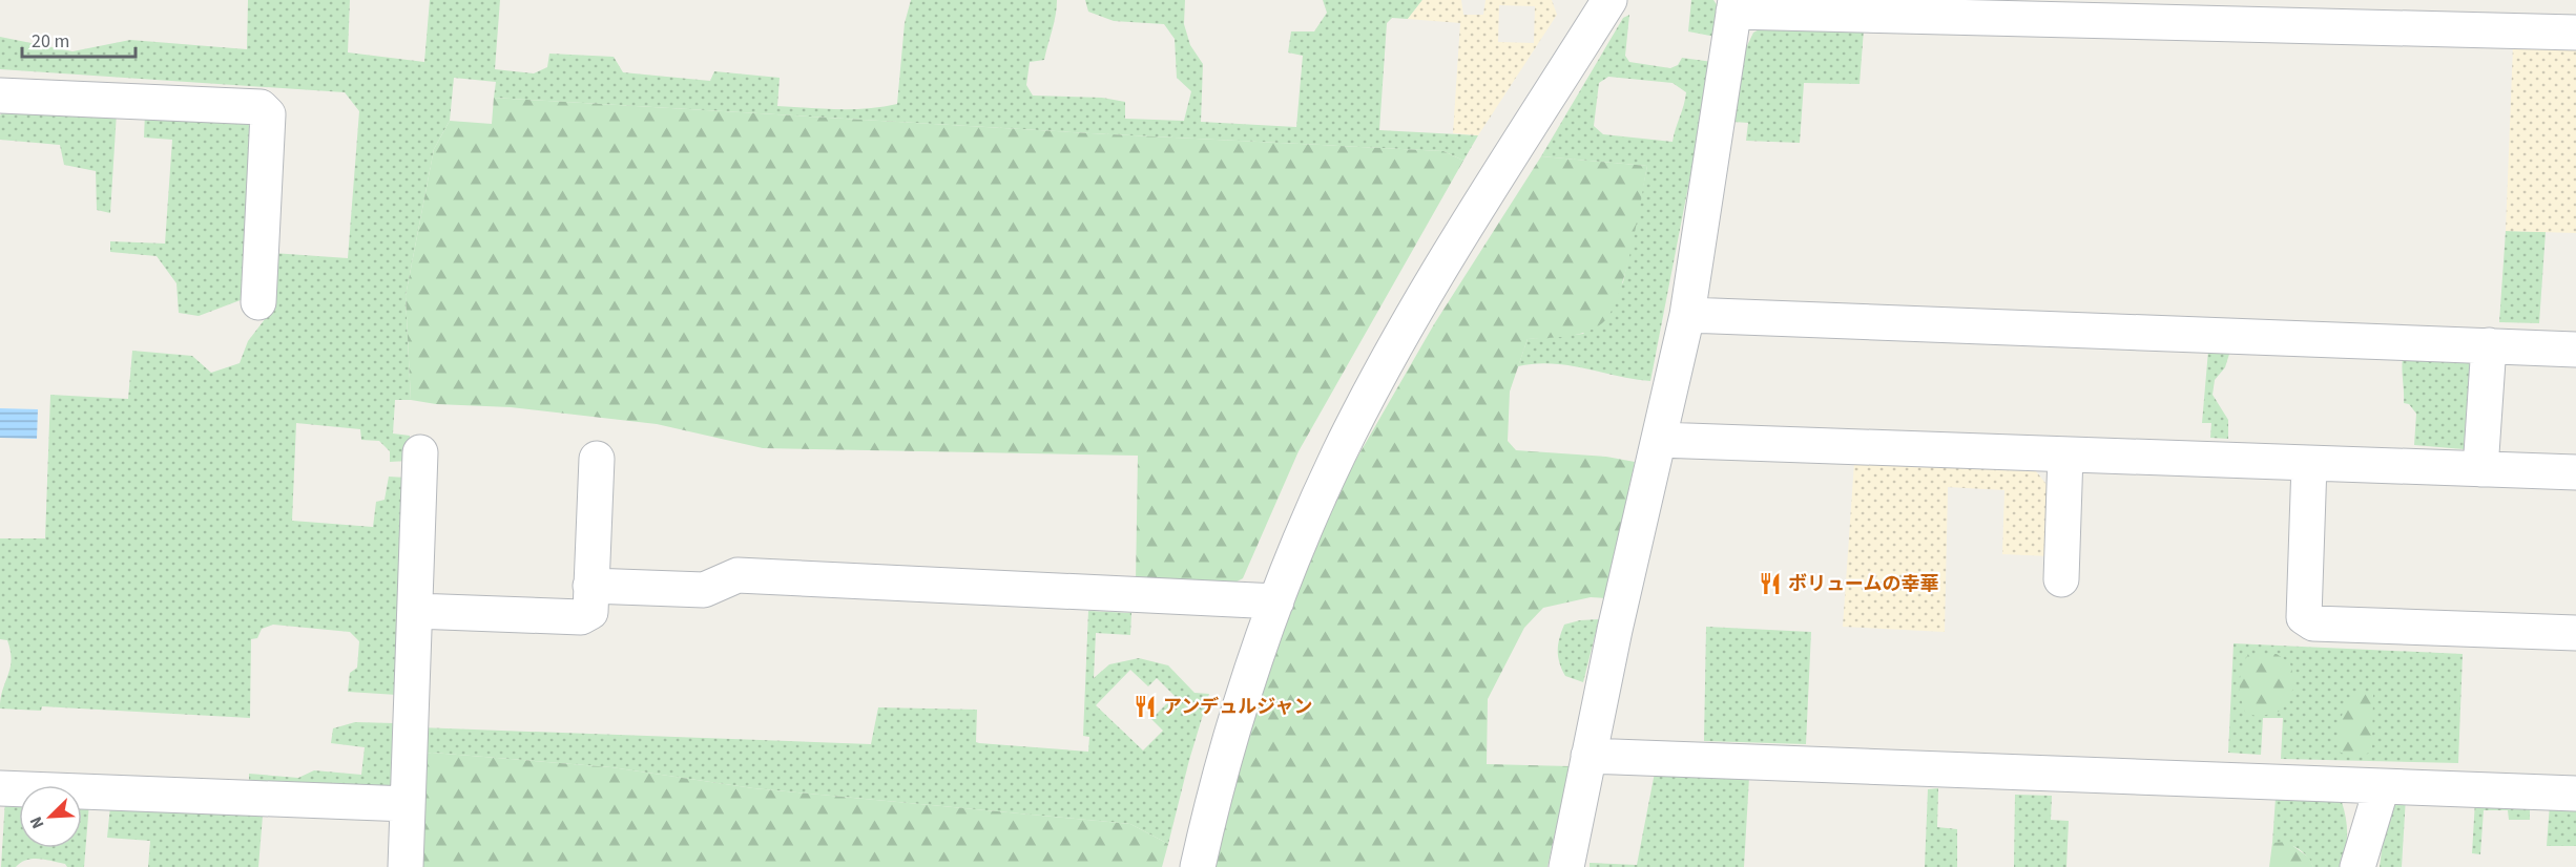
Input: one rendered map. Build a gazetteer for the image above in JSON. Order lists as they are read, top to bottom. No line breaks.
{"places":{"restaurant":["ボリュームの幸華","アンデュルジャン"]},"scale_bar":"20 m","north":"bottom left"}
